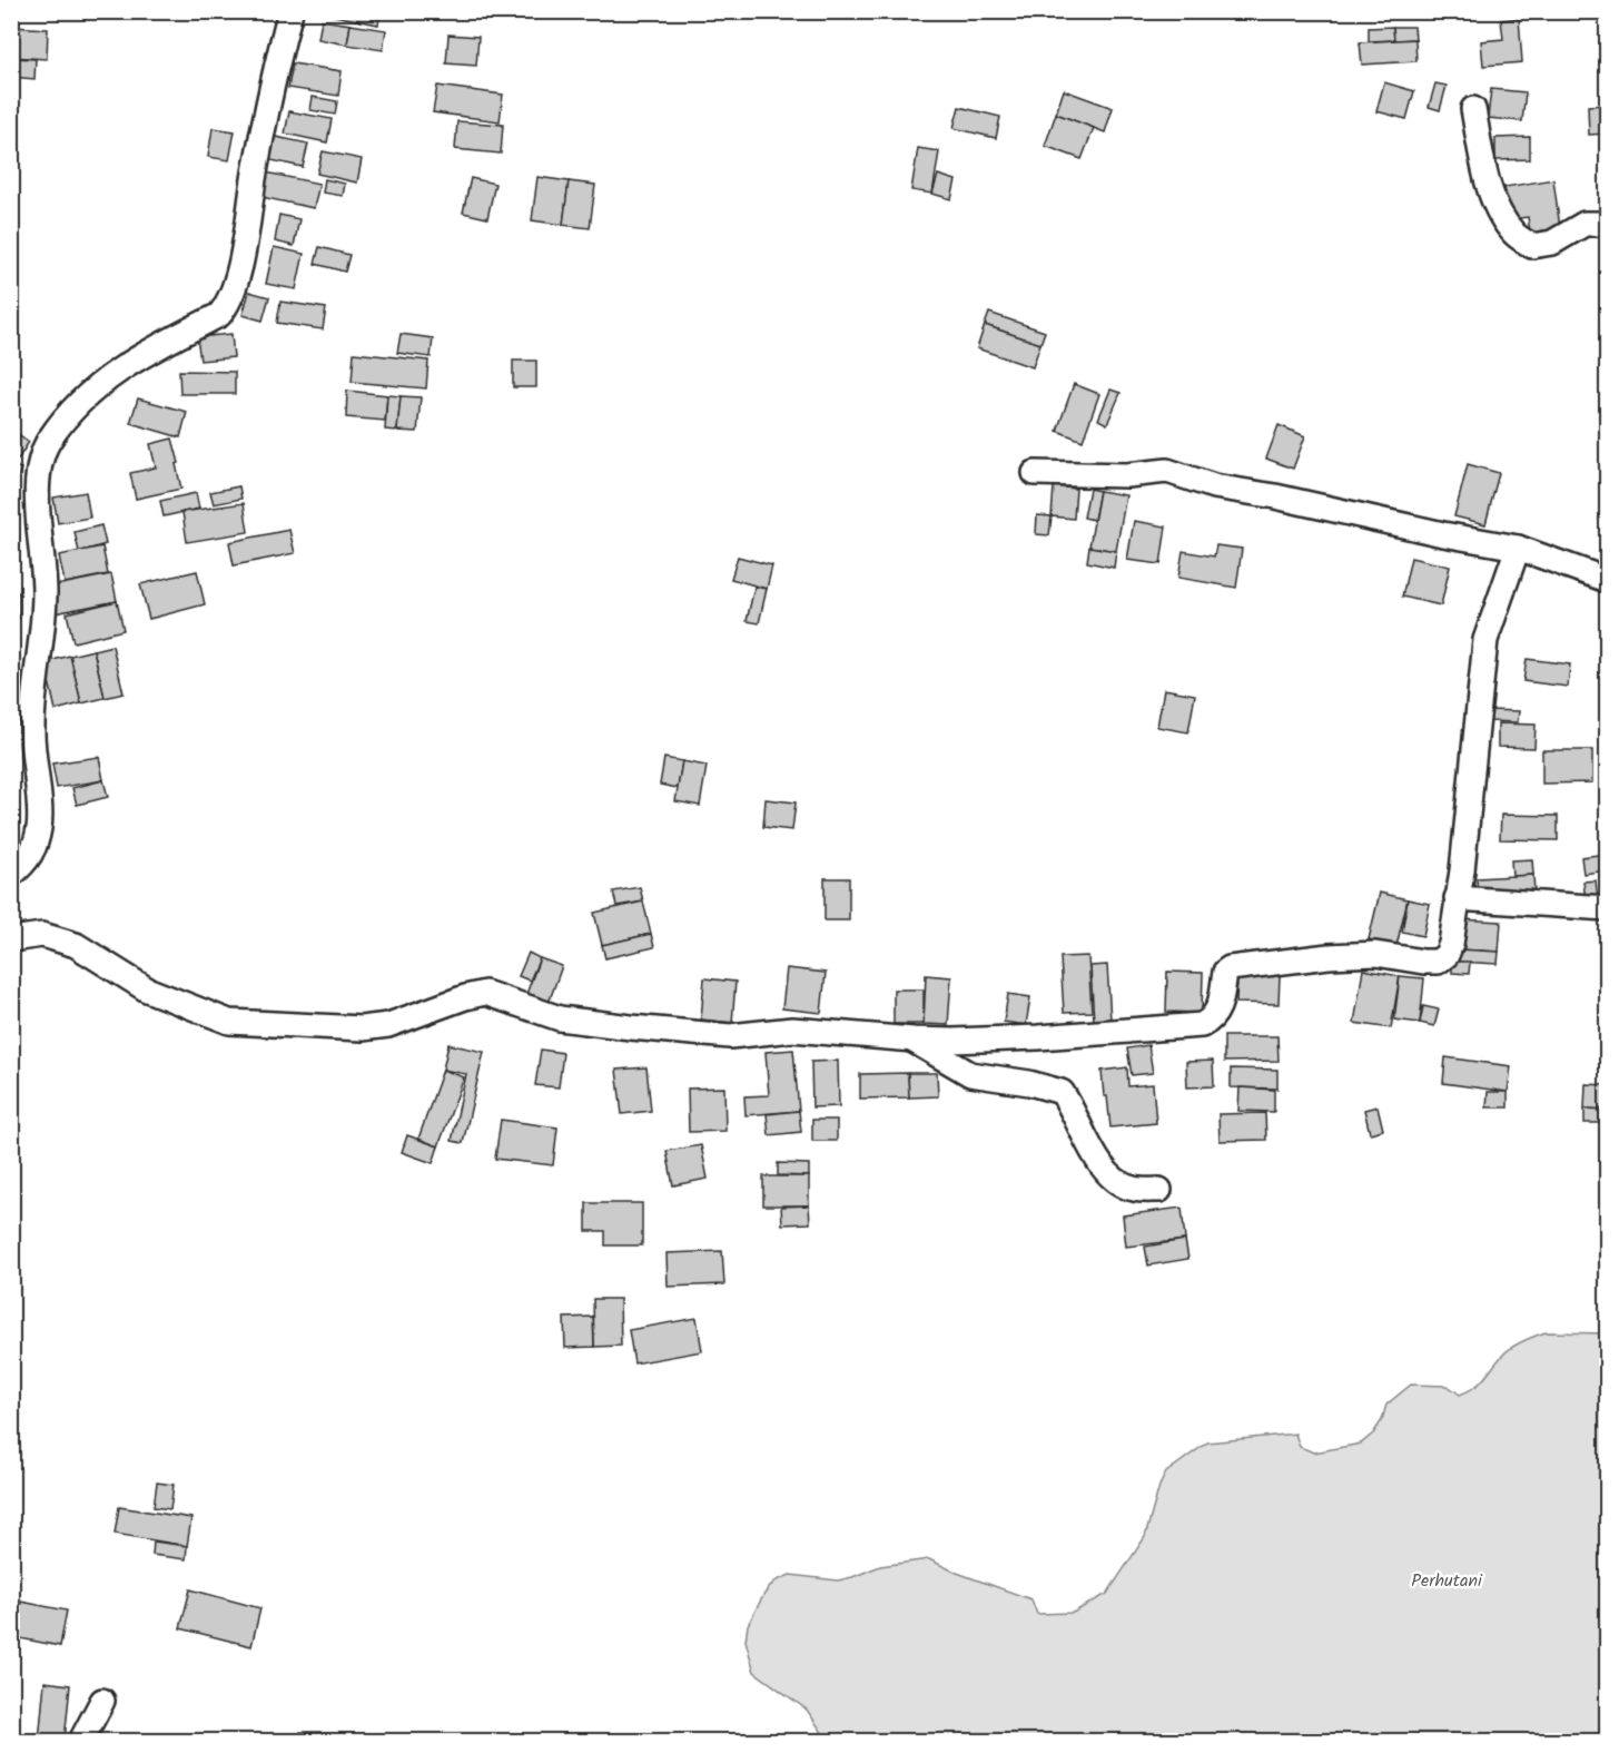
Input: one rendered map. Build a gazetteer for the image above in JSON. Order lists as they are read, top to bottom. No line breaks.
{"parks":["Perhutani"]}
